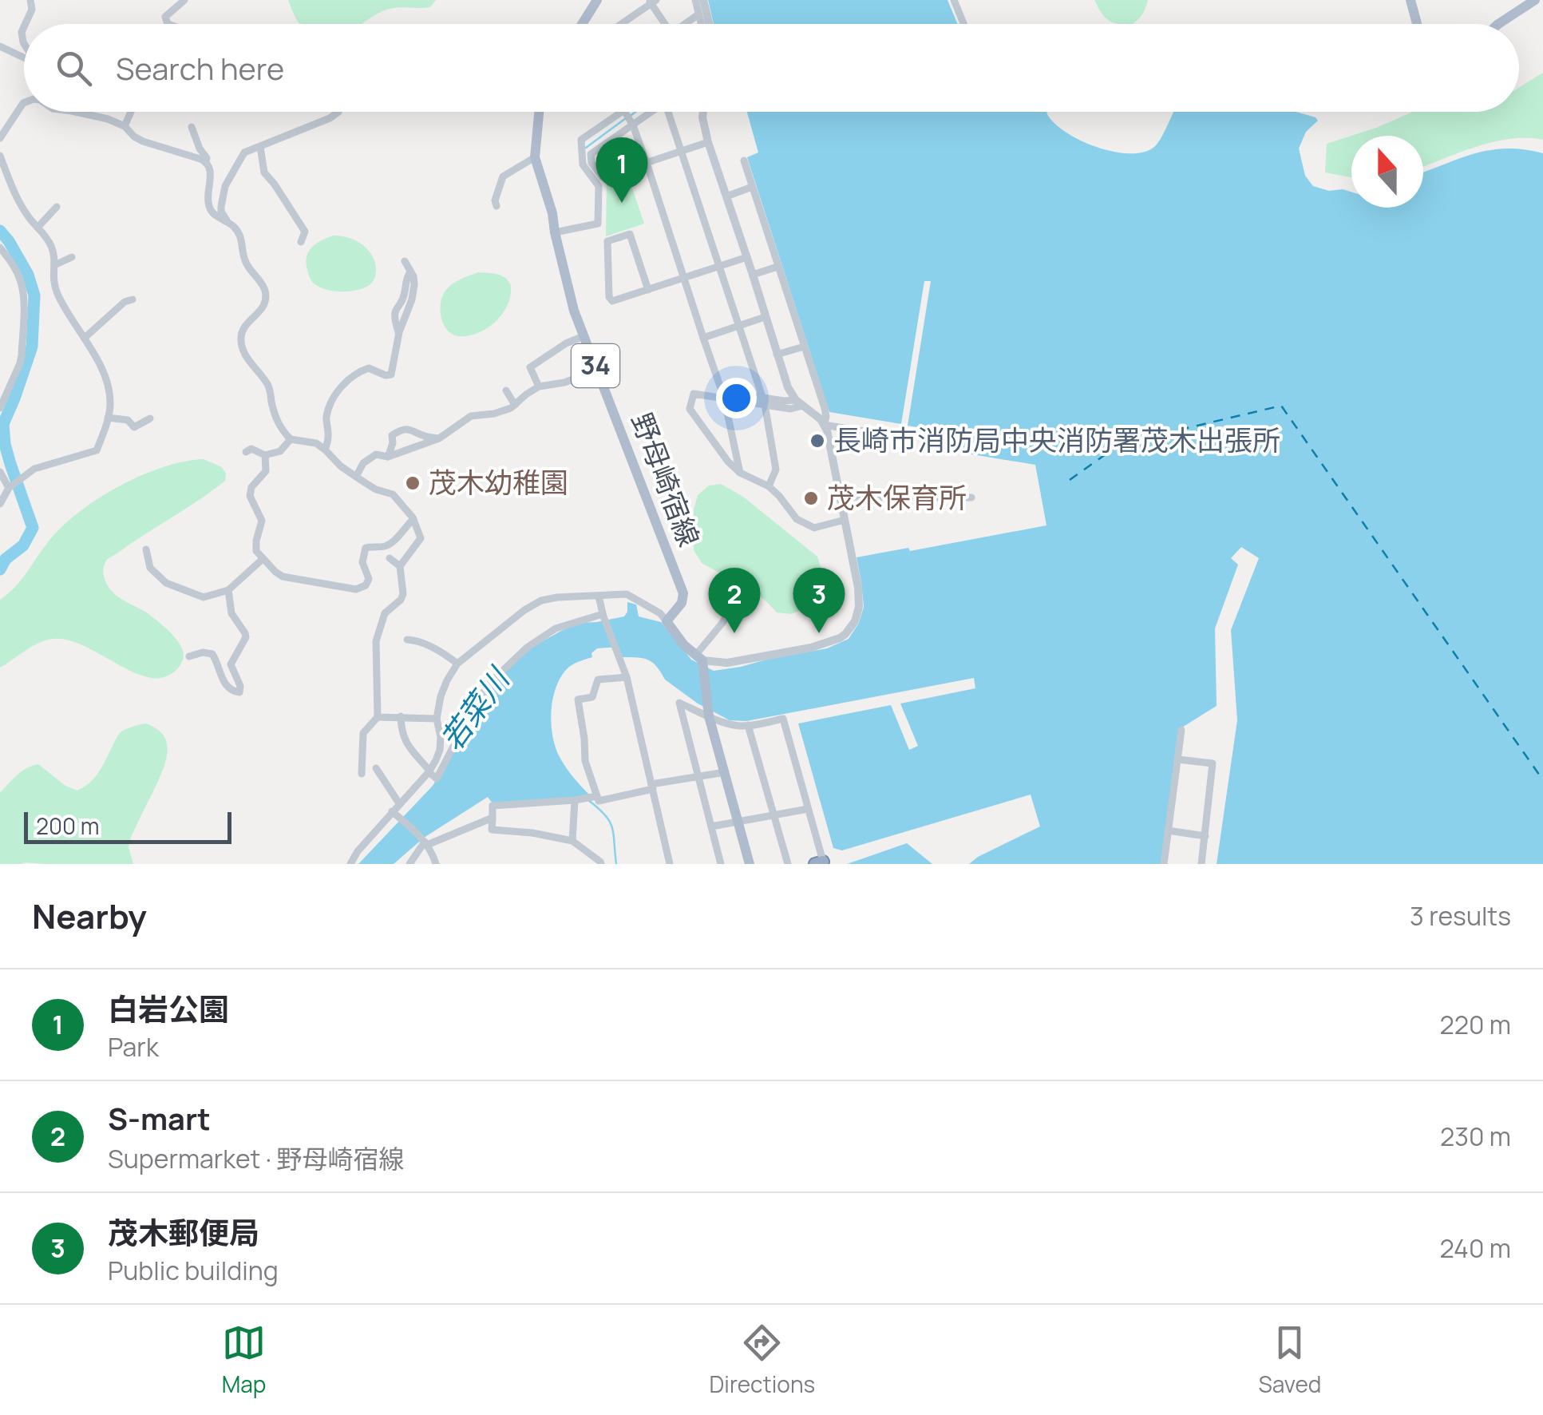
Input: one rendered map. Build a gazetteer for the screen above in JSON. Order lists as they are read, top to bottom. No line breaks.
{"streets":{"main road":["34","野母崎宿線"]},"water":["若菜川"],"places":["長崎市消防局中央消防署茂木出張所","茂木幼稚園","茂木保育所"],"scale_bar":"200 m","north":"top","page":{"search":"Search here","pins":["1","2","3"],"scale":"200 m","heading":["Nearby","3 results"],"list":[{"mark":"1","name":"白岩公園","note":"Park","value":"220 m"},{"mark":"2","name":"S-mart","note":"Supermarket · 野母崎宿線","value":"230 m"},{"mark":"3","name":"茂木郵便局","note":"Public building","value":"240 m"}],"nav":["Map","Directions","Saved"]}}
